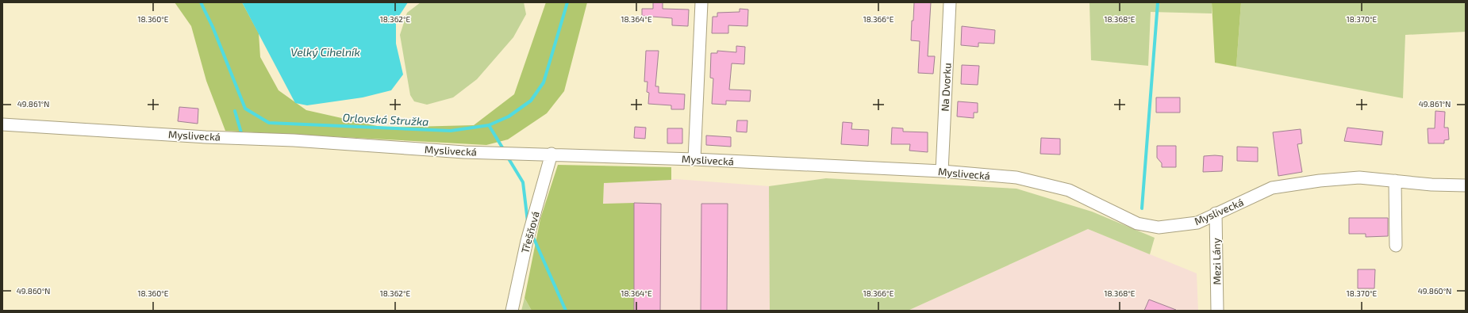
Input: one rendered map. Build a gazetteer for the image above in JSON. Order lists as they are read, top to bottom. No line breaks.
{"streets":{"street":["Na Dvorku","Myslivecká","Třešňová","Mezi Lány"]},"crossings":[["Na Dvorku","Myslivecká"],["Myslivecká","Třešňová"],["Myslivecká","Mezi Lány"]],"water":["Velký Cihelník","Orlovská Stružka"],"coordinates":["18.360°E","18.362°E","18.364°E","18.366°E","18.368°E","18.370°E","49.861°N","49.860°N"]}
